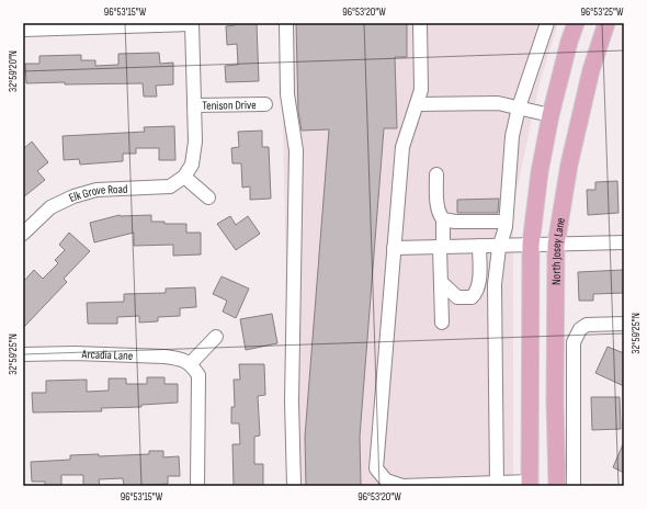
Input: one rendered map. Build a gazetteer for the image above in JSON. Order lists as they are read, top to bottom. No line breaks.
{"streets":{"main road":["North Josey Lane"],"street":["Tenison Drive","Elk Grove Road","Arcadia Lane"]},"coordinates":["96°53'15\"W","96°53'20\"W","96°53'25\"W","32°59'20\"N","32°59'25\"N"]}
